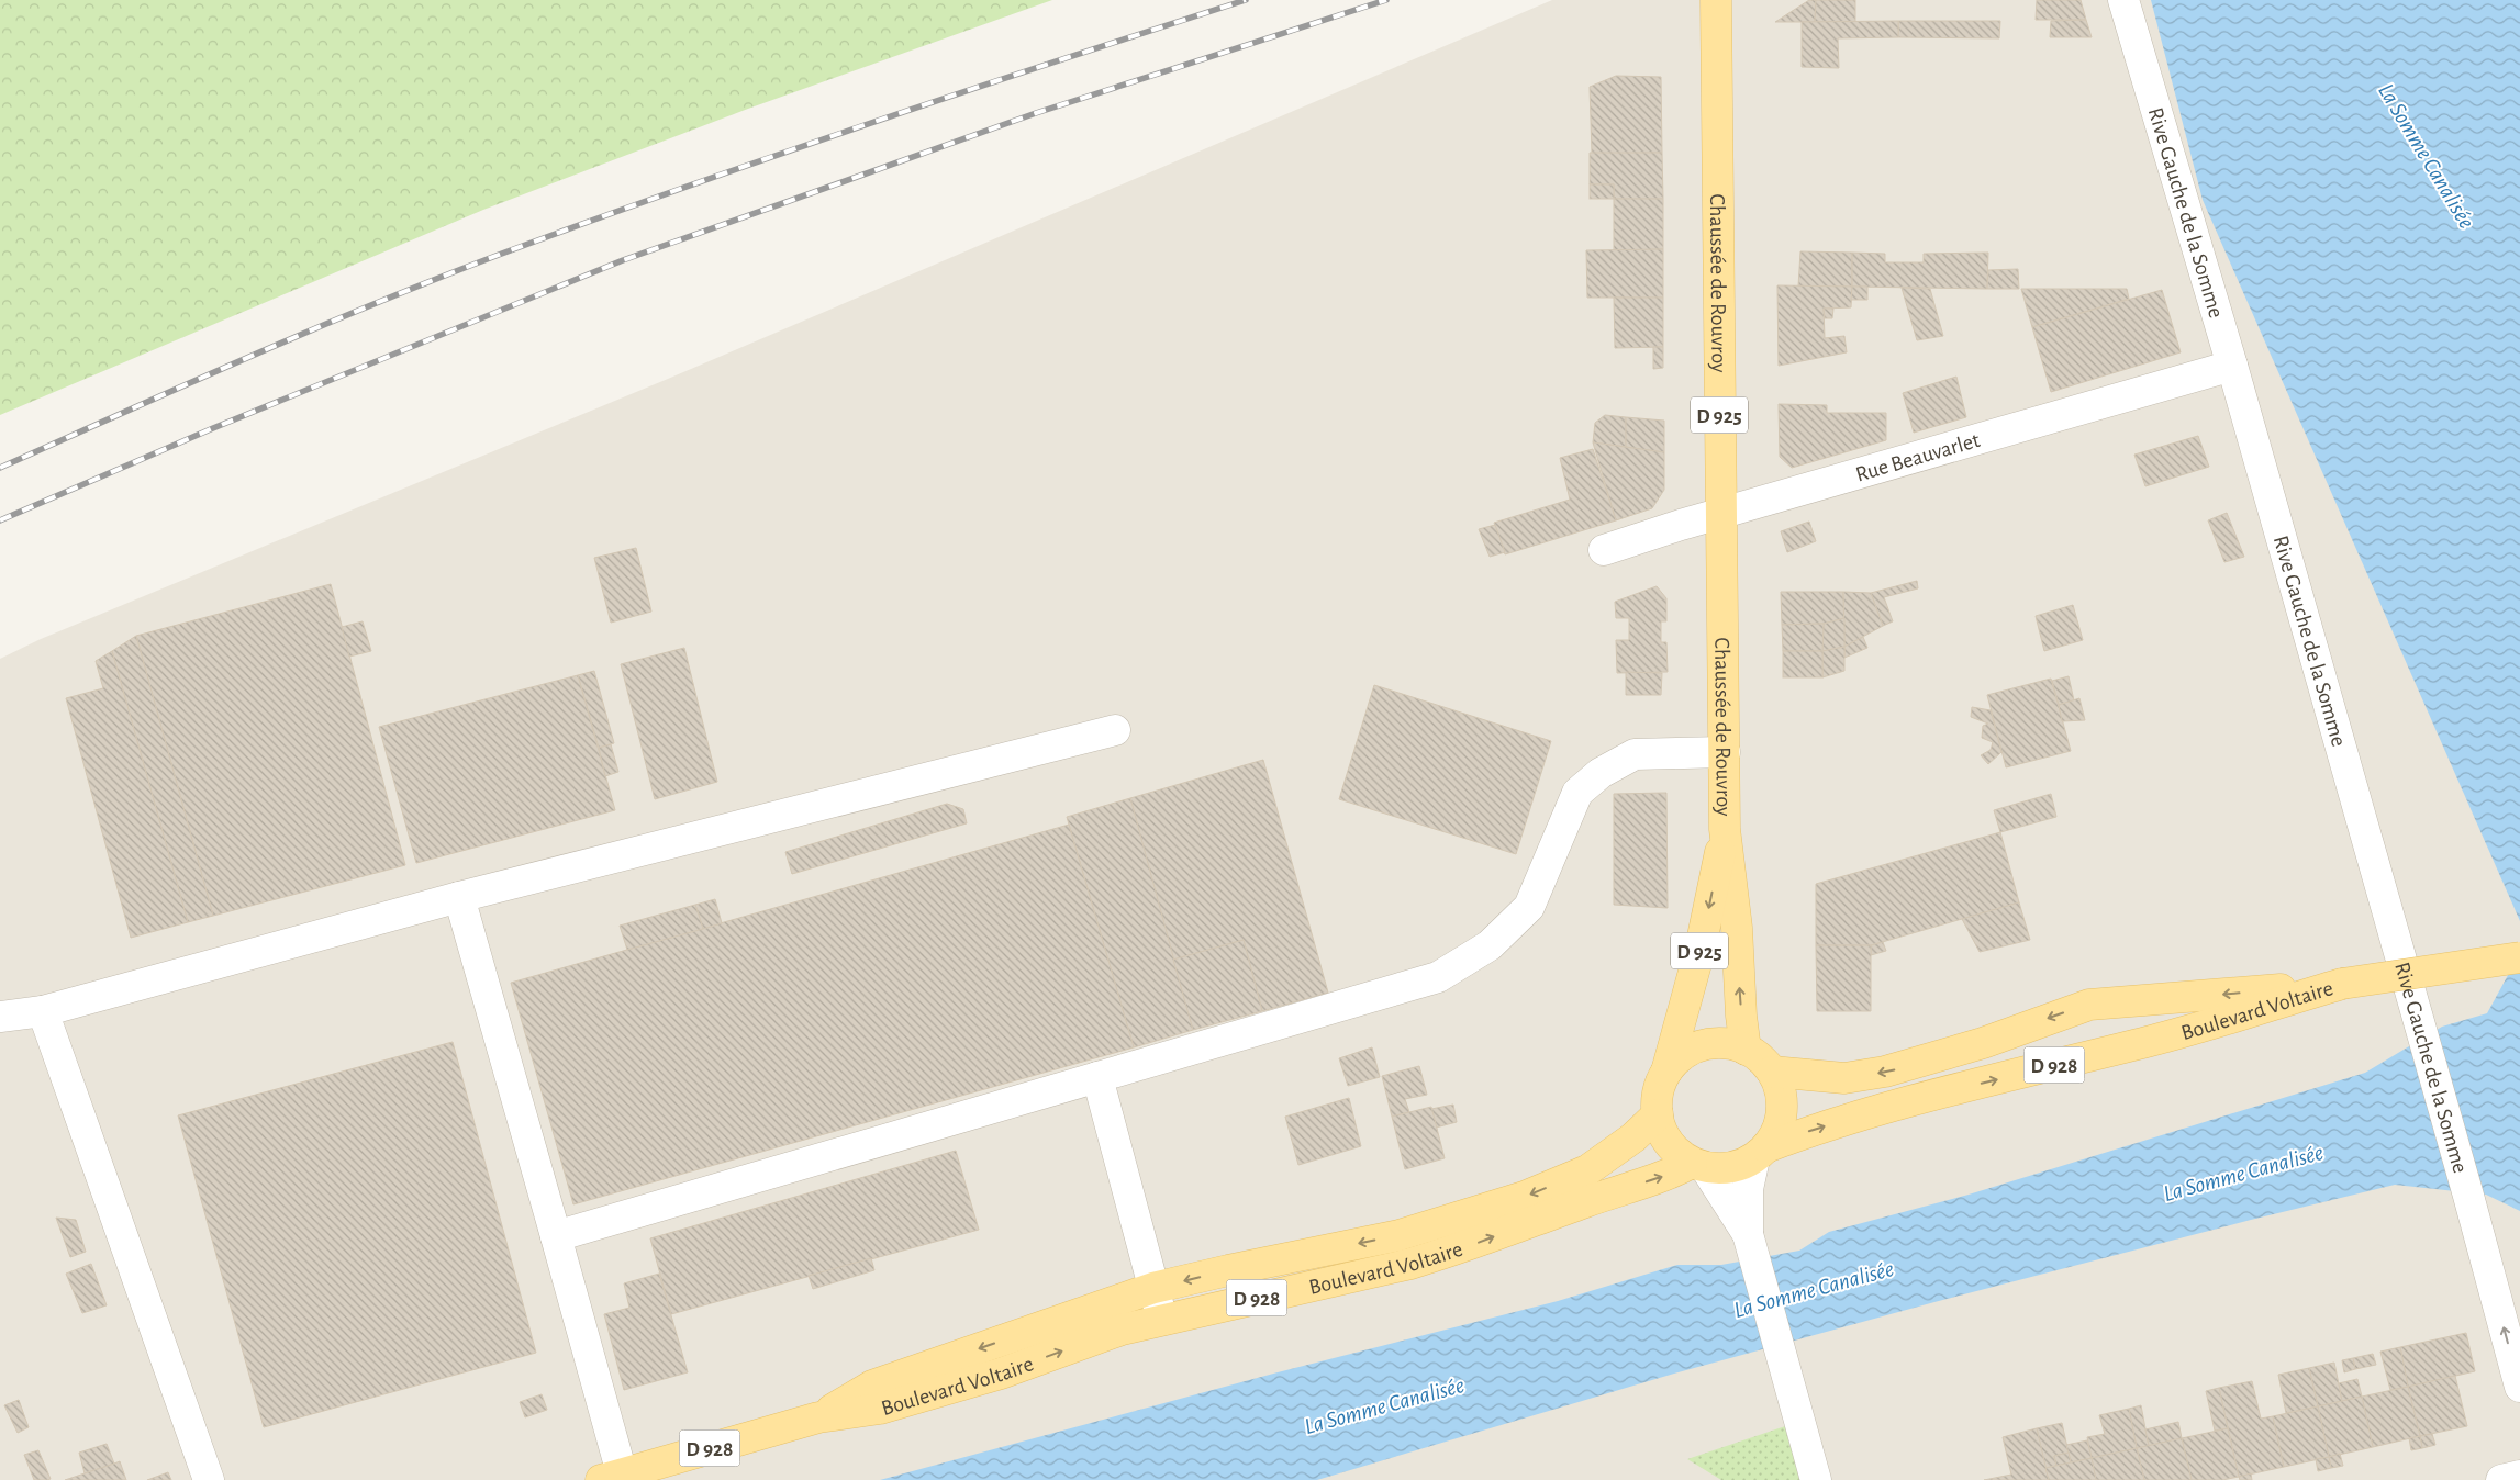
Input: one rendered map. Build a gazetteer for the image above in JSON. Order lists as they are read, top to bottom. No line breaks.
{"streets":{"main road":["Chaussée de Rouvroy","D 925","Boulevard Voltaire","D 928"],"street":["Rive Gauche de la Somme","Rue Beauvarlet"]},"crossings":[["Rive Gauche de la Somme","Rue Beauvarlet"],["Chaussée de Rouvroy","Rue Beauvarlet"],["Chaussée de Rouvroy","Boulevard Voltaire"],["Boulevard Voltaire","D 928"]],"one_way":["Rive Gauche de la Somme"],"water":["La Somme Canalisée"]}
